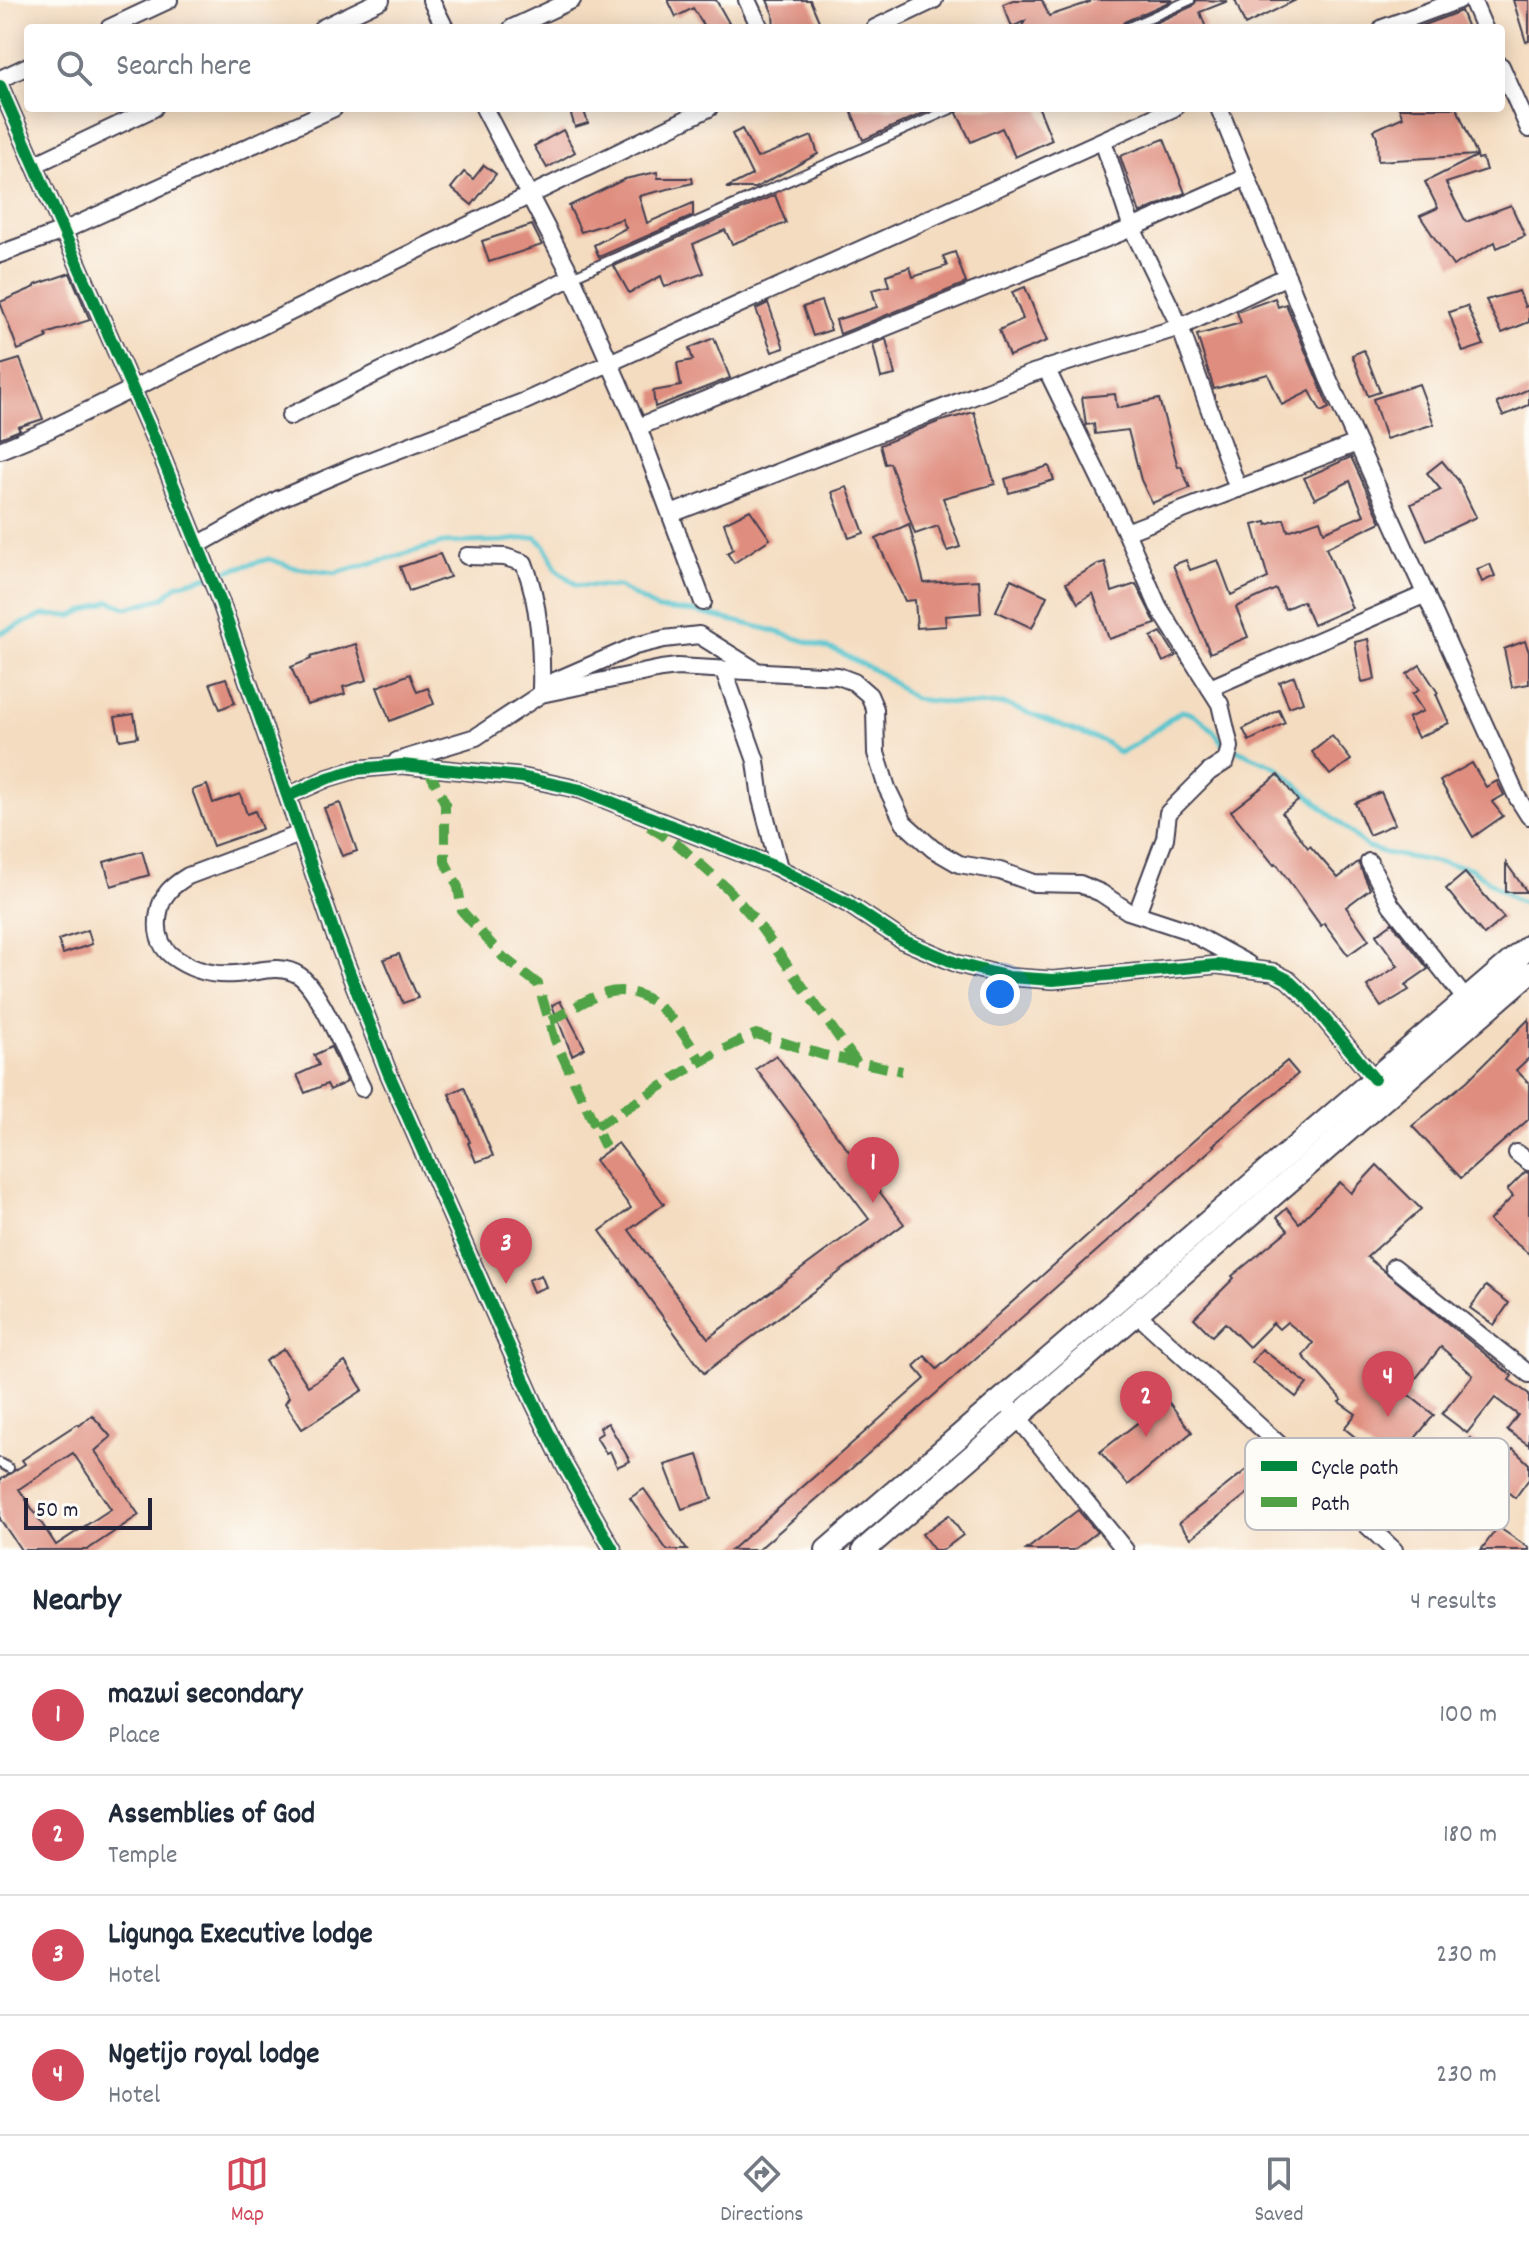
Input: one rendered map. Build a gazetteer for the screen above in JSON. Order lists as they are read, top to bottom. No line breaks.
{"legend":["Cycle path","Path"],"scale_bar":"50 m","page":{"search":"Search here","pins":["1","3","4","2"],"scale":"50 m","heading":["Nearby","4 results"],"list":[{"mark":"1","name":"mazwi secondary","note":"Place","value":"100 m"},{"mark":"2","name":"Assemblies of God","note":"Temple","value":"180 m"},{"mark":"3","name":"Ligunga Executive lodge","note":"Hotel","value":"230 m"},{"mark":"4","name":"Ngetijo royal lodge","note":"Hotel","value":"230 m"}],"nav":["Map","Directions","Saved"]}}
